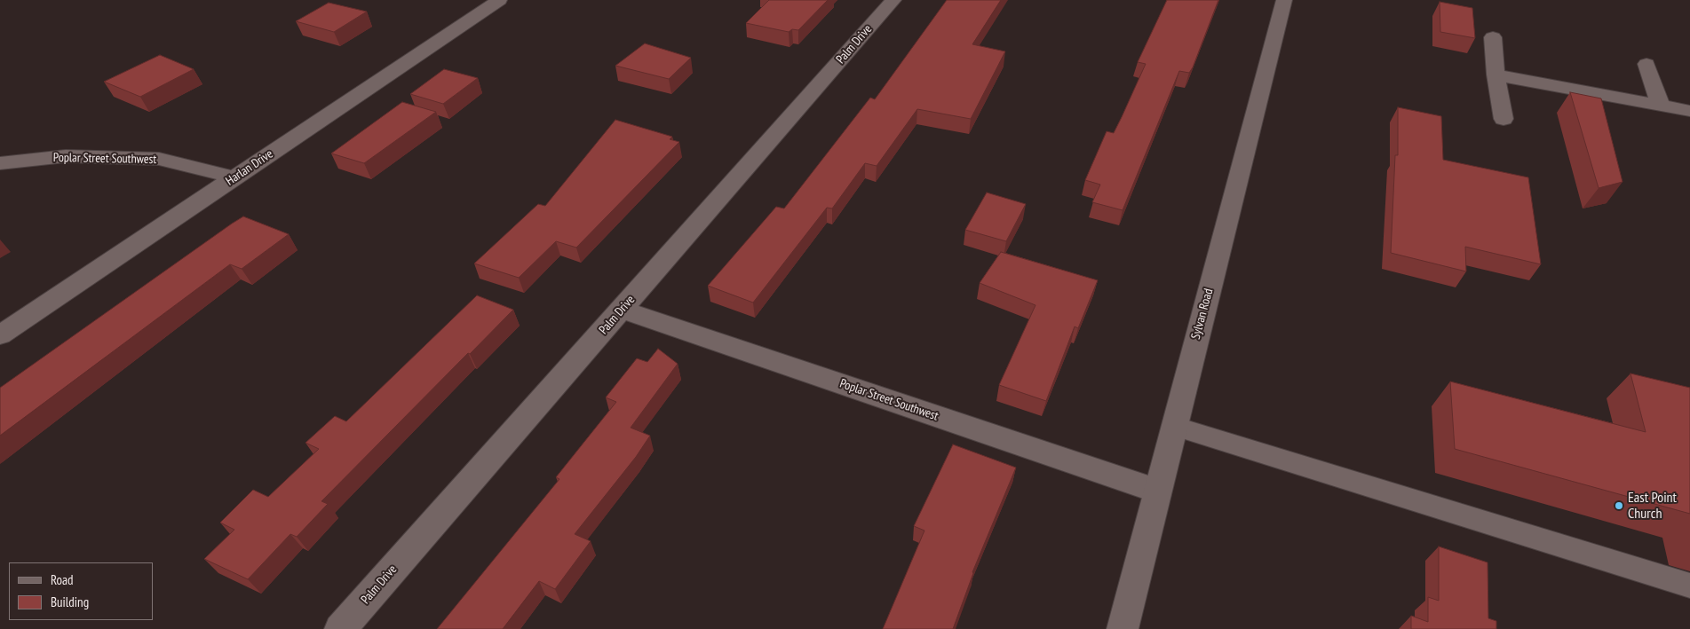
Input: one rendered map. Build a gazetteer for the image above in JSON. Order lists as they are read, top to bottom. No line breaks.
{"streets":{"street":["Palm Drive","Poplar Street Southwest","Harlan Drive","Sylvan Road"]},"crossings":[["Palm Drive","Poplar Street Southwest"],["Poplar Street Southwest","Harlan Drive"],["Poplar Street Southwest","Sylvan Road"]],"places":["East Point Church"],"legend":["Road","Building"]}
